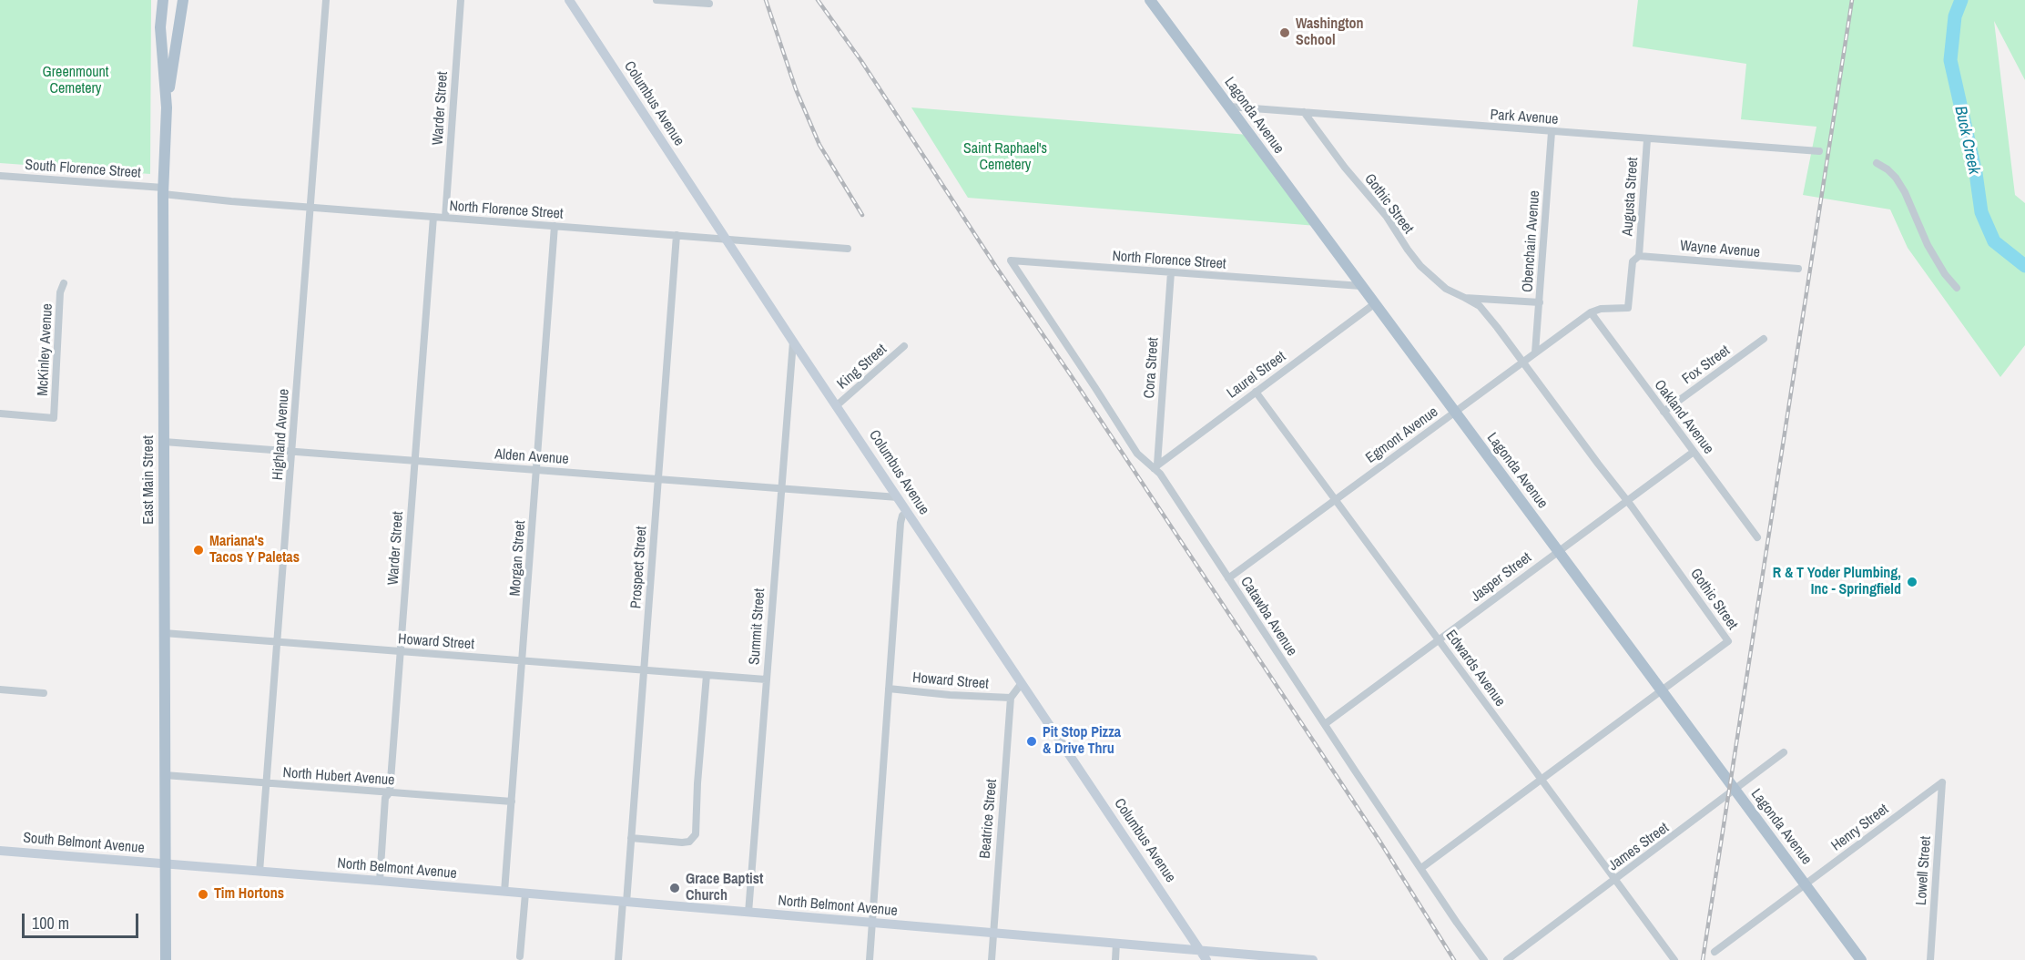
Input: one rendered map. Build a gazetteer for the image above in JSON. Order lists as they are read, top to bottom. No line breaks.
{"streets":{"main road":["Lagonda Avenue","East Main Street"],"street":["Columbus Avenue","Warder Street","Park Avenue","South Florence Street","Augusta Street","Gothic Street","North Florence Street","Obenchain Avenue","Wayne Avenue","McKinley Avenue","Fox Street","King Street","Cora Street","Laurel Street","Oakland Avenue","Highland Avenue","Egmont Avenue","Alden Avenue","Morgan Street","Prospect Street","Jasper Street","Catawba Avenue","Summit Street","Howard Street","Edwards Avenue","North Hubert Avenue","Beatrice Street","Henry Street","South Belmont Avenue","James Street","North Belmont Avenue","Lowell Street"]},"crossings":[["Columbus Avenue","North Florence Street"],["Columbus Avenue","King Street"],["Columbus Avenue","Alden Avenue"],["Columbus Avenue","Summit Street"],["Columbus Avenue","North Belmont Avenue"],["Warder Street","North Florence Street"],["Warder Street","Alden Avenue"],["Warder Street","Howard Street"],["Warder Street","North Hubert Avenue"],["Warder Street","North Belmont Avenue"],["Lagonda Avenue","Park Avenue"],["Lagonda Avenue","Gothic Street"],["Lagonda Avenue","North Florence Street"],["Lagonda Avenue","Laurel Street"],["Lagonda Avenue","Egmont Avenue"],["Lagonda Avenue","Jasper Street"],["Lagonda Avenue","Henry Street"],["Lagonda Avenue","James Street"],["Park Avenue","Augusta Street"],["Park Avenue","Gothic Street"],["Park Avenue","Obenchain Avenue"],["South Florence Street","North Florence Street"],["South Florence Street","East Main Street"],["Augusta Street","Wayne Avenue"],["Augusta Street","Oakland Avenue"],["Augusta Street","Egmont Avenue"],["Gothic Street","Obenchain Avenue"],["Gothic Street","Egmont Avenue"],["Gothic Street","Jasper Street"],["Gothic Street","Catawba Avenue"],["Gothic Street","Edwards Avenue"],["North Florence Street","Cora Street"],["North Florence Street","Highland Avenue"],["North Florence Street","East Main Street"],["North Florence Street","Morgan Street"],["North Florence Street","Prospect Street"],["North Florence Street","Catawba Avenue"],["Obenchain Avenue","Egmont Avenue"],["Fox Street","Oakland Avenue"],["Cora Street","Laurel Street"],["Cora Street","Catawba Avenue"],["Laurel Street","Catawba Avenue"],["Laurel Street","Edwards Avenue"],["Oakland Avenue","Egmont Avenue"],["Oakland Avenue","Jasper Street"],["Highland Avenue","Alden Avenue"],["Highland Avenue","Howard Street"],["Highland Avenue","North Hubert Avenue"],["Highland Avenue","North Belmont Avenue"],["Egmont Avenue","Catawba Avenue"],["Egmont Avenue","Edwards Avenue"],["Alden Avenue","East Main Street"],["Alden Avenue","Morgan Street"],["Alden Avenue","Prospect Street"],["Alden Avenue","Summit Street"],["East Main Street","Howard Street"],["East Main Street","North Hubert Avenue"],["East Main Street","South Belmont Avenue"],["East Main Street","North Belmont Avenue"],["Morgan Street","Howard Street"],["Morgan Street","North Hubert Avenue"],["Morgan Street","North Belmont Avenue"],["Prospect Street","Howard Street"],["Prospect Street","North Belmont Avenue"],["Jasper Street","Catawba Avenue"],["Jasper Street","Edwards Avenue"],["Summit Street","Howard Street"],["Summit Street","North Belmont Avenue"],["Howard Street","Beatrice Street"],["Edwards Avenue","James Street"],["Beatrice Street","North Belmont Avenue"],["Henry Street","Lowell Street"],["South Belmont Avenue","North Belmont Avenue"]],"water":["Buck Creek"],"parks":["Greenmount Cemetery","Saint Raphael's Cemetery"],"places":["Washington School","Mariana's Tacos Y Paletas","R & T Yoder Plumbing, Inc - Springfield","Pit Stop Pizza & Drive Thru","Grace Baptist Church","Tim Hortons"],"scale_bar":"100 m"}
